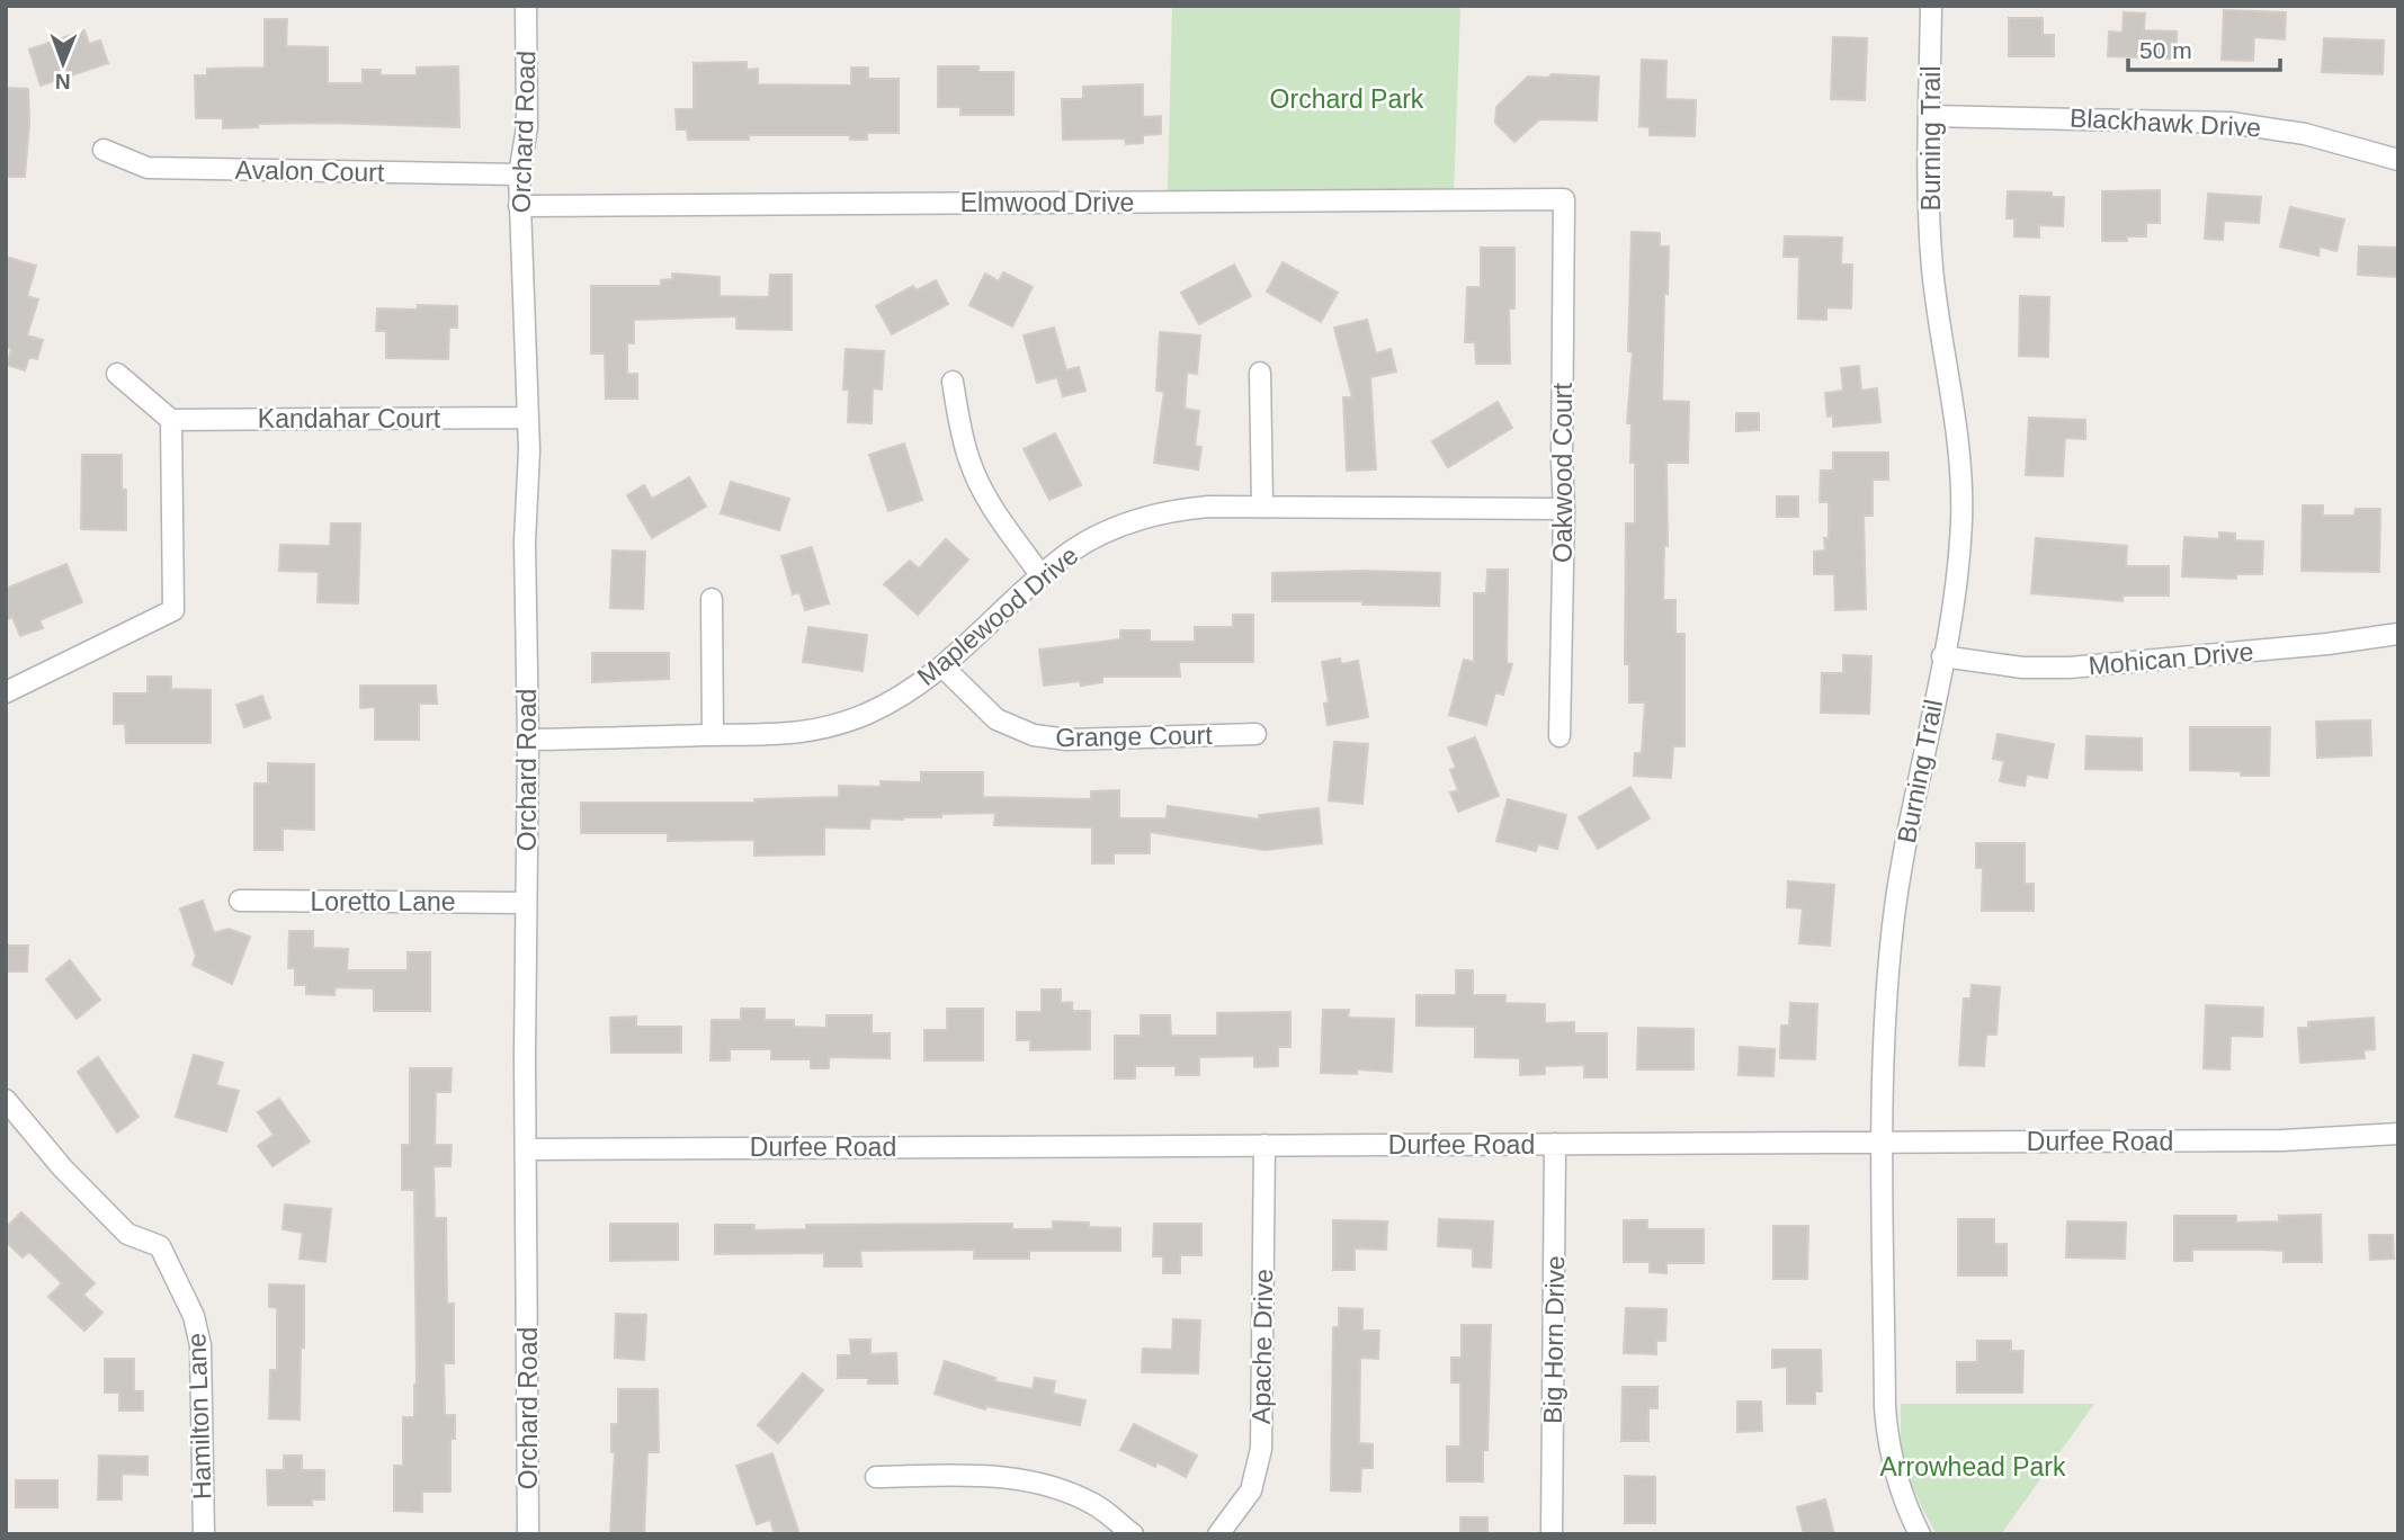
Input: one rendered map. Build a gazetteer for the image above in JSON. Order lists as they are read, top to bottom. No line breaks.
{"streets":{"street":["Blackhawk Drive","Orchard Road","Burning Trail","Avalon Court","Elmwood Drive","Kandahar Court","Oakwood Court","Maplewood Drive","Mohican Drive","Grange Court","Loretto Lane","Durfee Road","Big Horn Drive","Apache Drive","Hamilton Lane"]},"crossings":[["Blackhawk Drive","Burning Trail"],["Orchard Road","Avalon Court"],["Orchard Road","Elmwood Drive"],["Orchard Road","Kandahar Court"],["Orchard Road","Maplewood Drive"],["Orchard Road","Loretto Lane"],["Orchard Road","Durfee Road"],["Burning Trail","Mohican Drive"],["Burning Trail","Durfee Road"],["Elmwood Drive","Oakwood Court"],["Oakwood Court","Maplewood Drive"],["Maplewood Drive","Grange Court"],["Durfee Road","Big Horn Drive"],["Durfee Road","Apache Drive"]],"parks":["Orchard Park","Arrowhead Park"],"scale_bar":"50 m","north":"bottom"}
